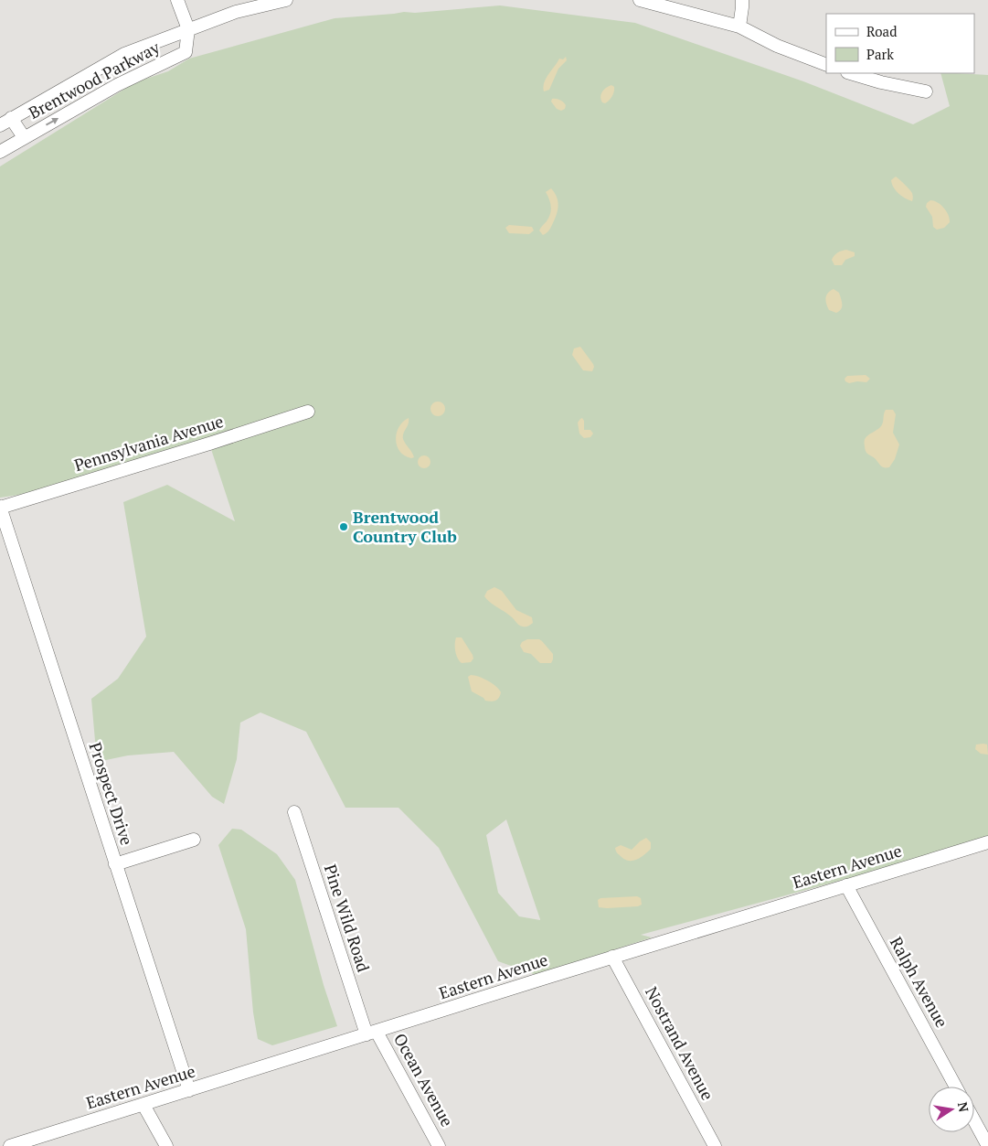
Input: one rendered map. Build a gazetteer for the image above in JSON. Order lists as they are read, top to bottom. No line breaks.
{"streets":{"street":["Brentwood Parkway","Pennsylvania Avenue","Prospect Drive","Eastern Avenue","Pine Wild Road","Ralph Avenue","Nostrand Avenue","Ocean Avenue"]},"crossings":[["Pennsylvania Avenue","Prospect Drive"],["Prospect Drive","Eastern Avenue"],["Eastern Avenue","Pine Wild Road"],["Eastern Avenue","Ralph Avenue"],["Eastern Avenue","Nostrand Avenue"],["Eastern Avenue","Ocean Avenue"],["Pine Wild Road","Ocean Avenue"]],"places":["Brentwood Country Club"],"legend":["Road","Park"],"north":"right"}
